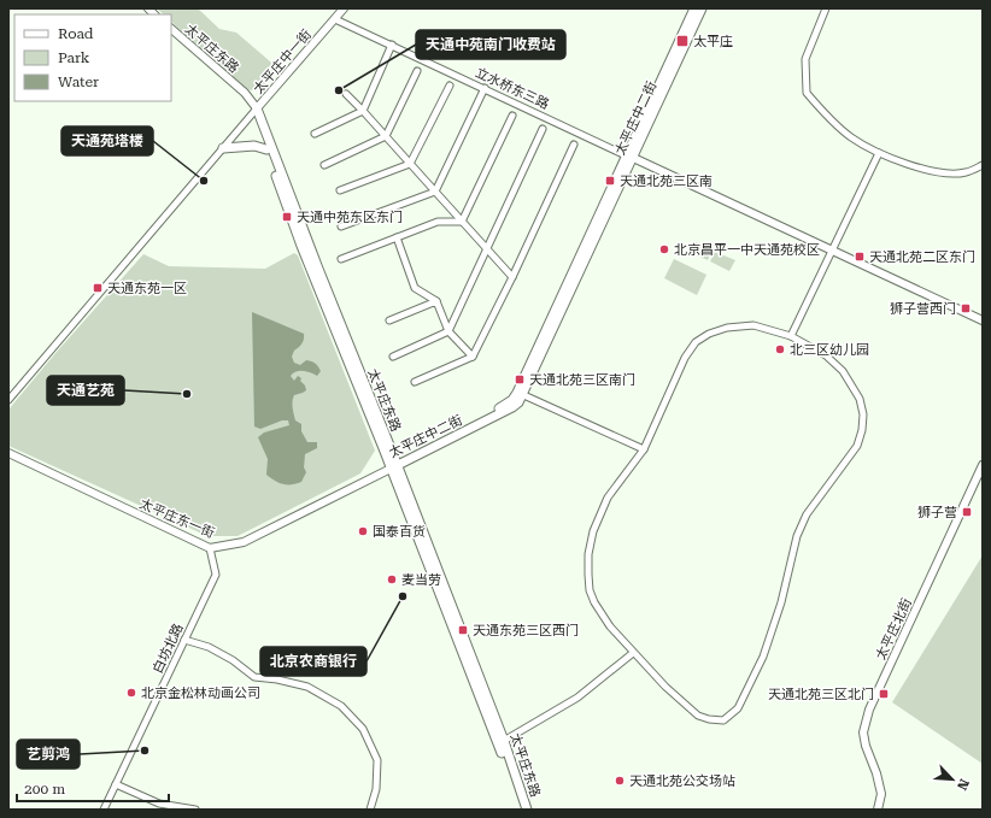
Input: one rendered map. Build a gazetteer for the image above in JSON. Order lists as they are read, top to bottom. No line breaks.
{"streets":{"main road":["太平庄东路","太平庄中二街"],"street":["太平庄中一街","立水桥东三路","太平庄东一街","太平庄北街","白坊北路"]},"crossings":[["太平庄东路","太平庄中一街"],["太平庄东路","太平庄中二街"],["太平庄东路","太平庄东一街"],["太平庄中一街","立水桥东三路"],["立水桥东三路","太平庄中二街"],["太平庄中二街","太平庄东一街"],["太平庄东一街","白坊北路"]],"places":{"transit":["太平庄","天通北苑三区南","天通中苑东区东门","天通北苑二区东门","天通东苑一区","狮子营西门","天通北苑三区南门","狮子营","天通东苑三区西门","天通北苑三区北门"],"other":["天通中苑南门收费站","天通苑塔楼","北京昌平一中天通苑校区","北三区幼儿园","天通艺苑","国泰百货","麦当劳","北京农商银行","北京金松林动画公司","艺剪鸿","天通北苑公交场站"]},"legend":["Road","Park","Water"],"scale_bar":"200 m","north":"bottom right"}
